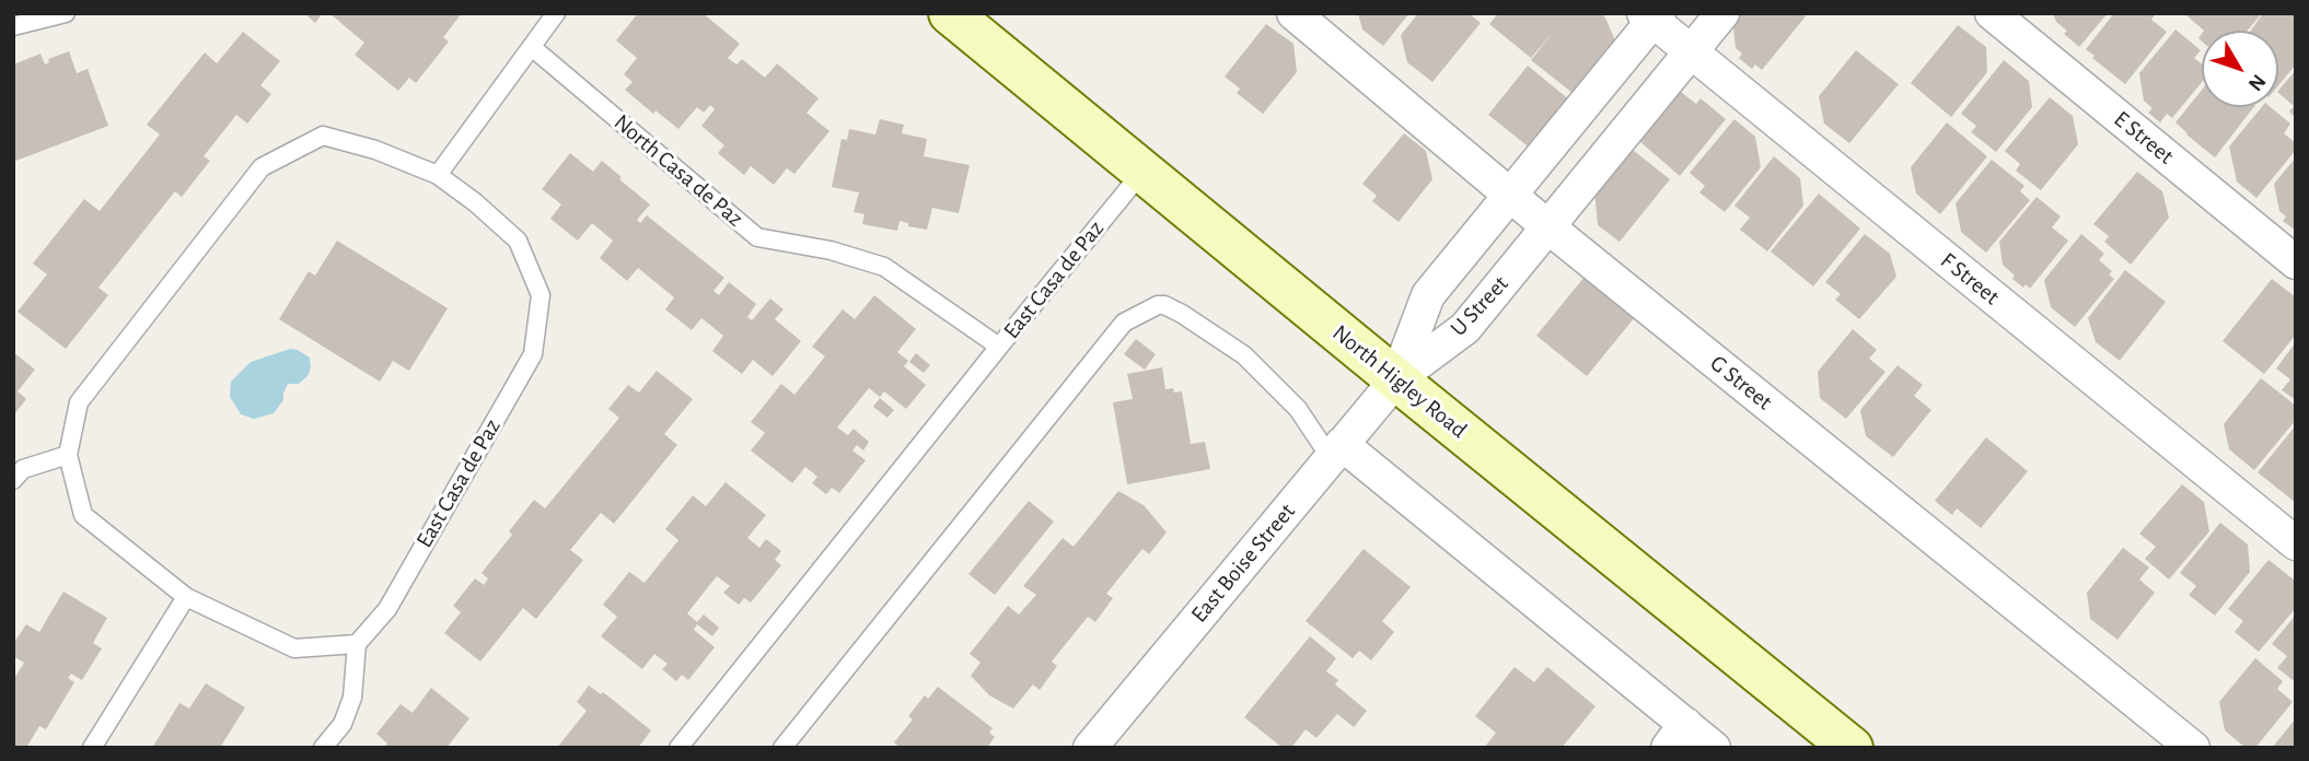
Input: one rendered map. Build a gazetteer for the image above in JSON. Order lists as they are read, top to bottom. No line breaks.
{"streets":{"main road":["North Higley Road"],"street":["E Street","F Street","U Street","G Street","East Boise Street"],"lane":["North Casa de Paz","East Casa de Paz"]},"crossings":[["North Casa de Paz","East Casa de Paz"],["F Street","U Street"],["East Casa de Paz","North Higley Road"],["U Street","North Higley Road"],["U Street","G Street"],["U Street","East Boise Street"],["North Higley Road","East Boise Street"]],"north":"bottom right"}
